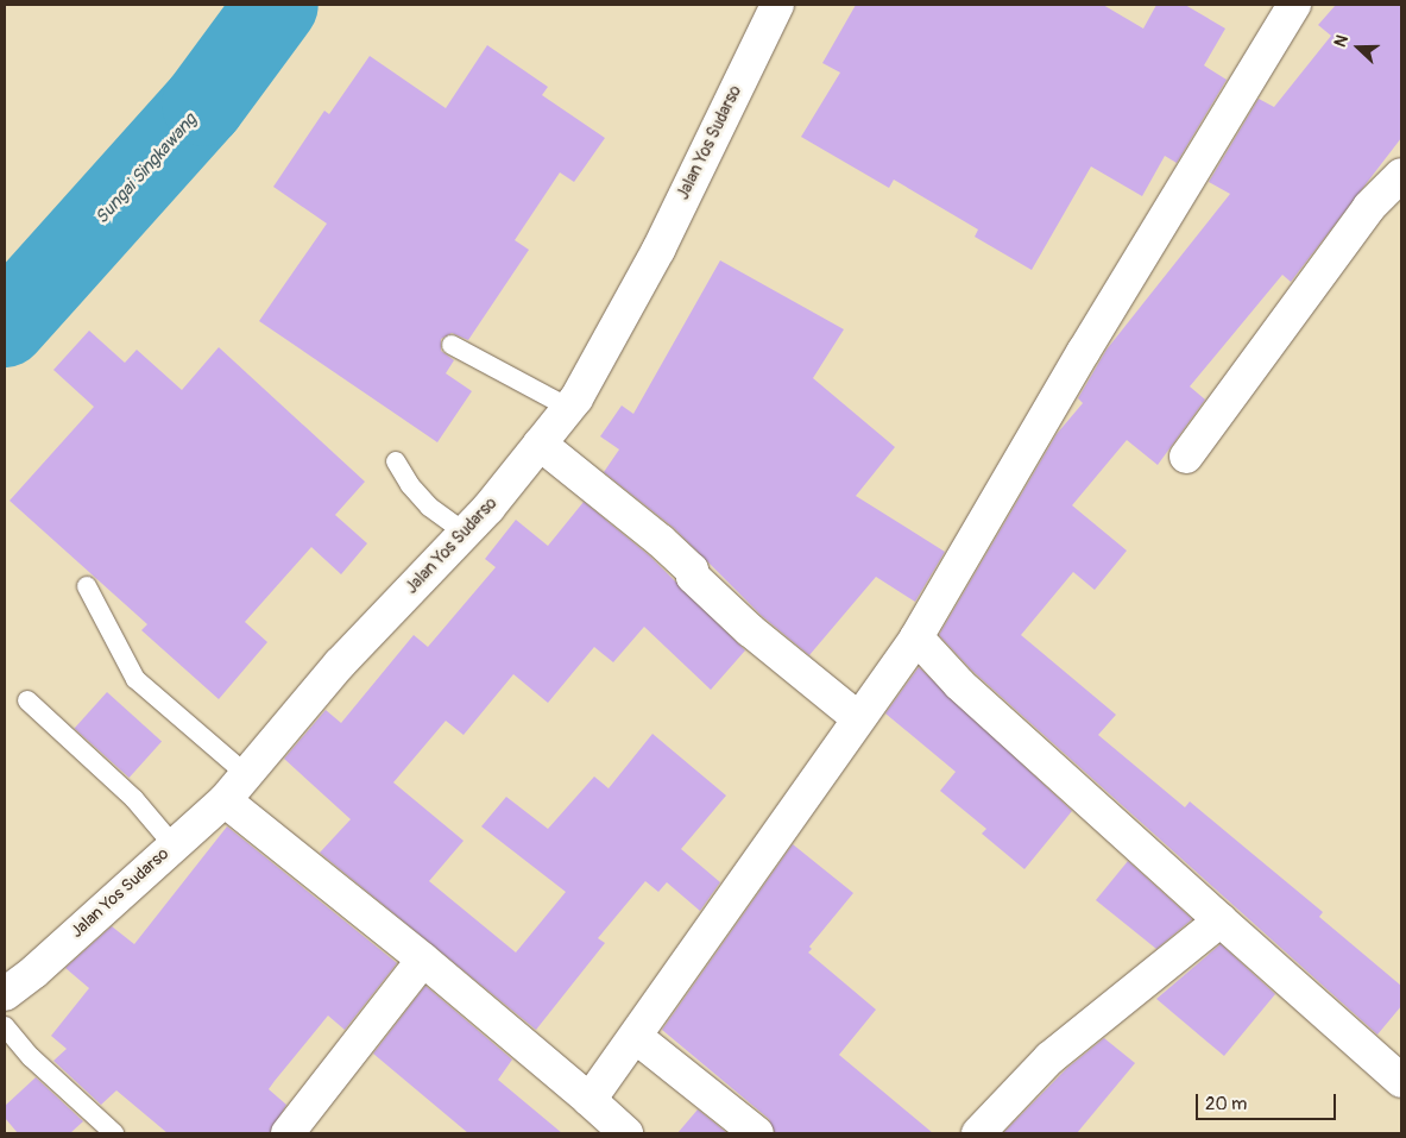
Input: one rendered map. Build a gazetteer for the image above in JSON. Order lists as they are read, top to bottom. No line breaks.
{"streets":{"street":["Jalan Yos Sudarso"]},"water":["Sungai Singkawang"],"scale_bar":"20 m","north":"left"}
